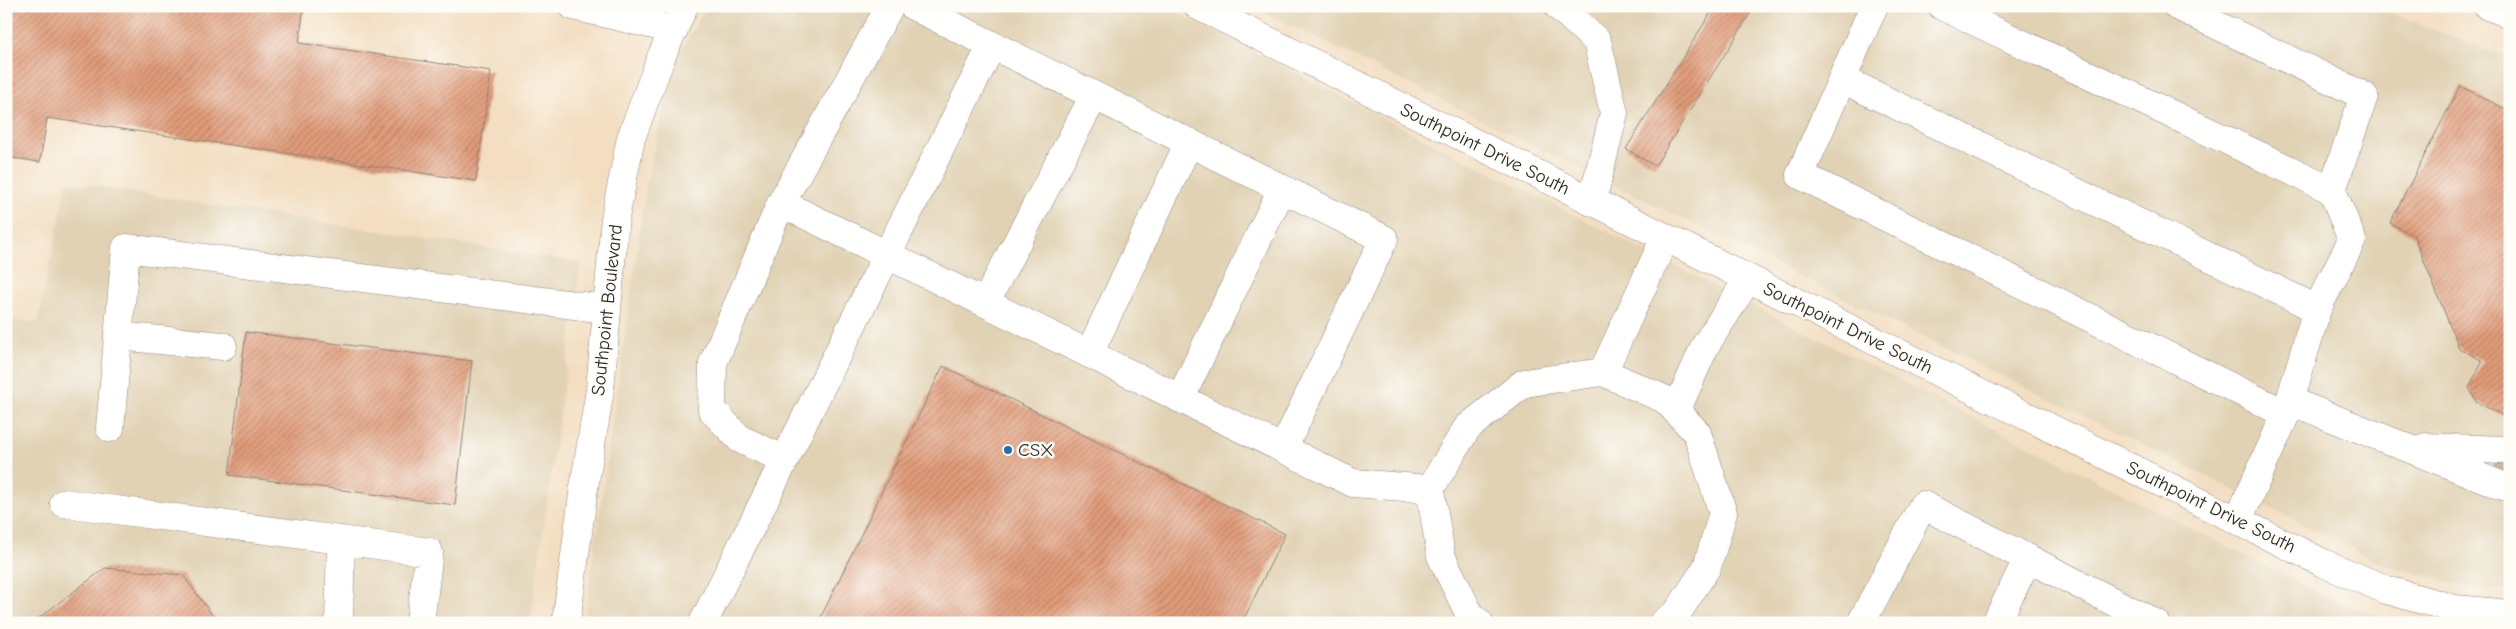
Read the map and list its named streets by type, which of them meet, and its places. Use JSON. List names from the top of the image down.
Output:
{
  "streets": {
    "main road": ["Southpoint Drive South", "Southpoint Boulevard"]
  },
  "places": ["CSX"]
}
